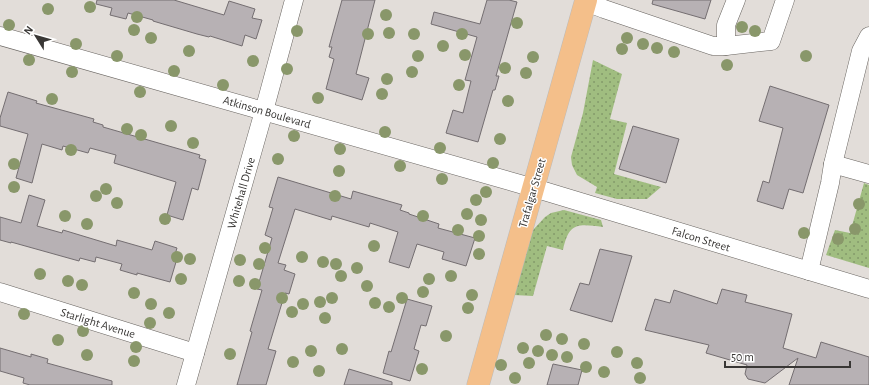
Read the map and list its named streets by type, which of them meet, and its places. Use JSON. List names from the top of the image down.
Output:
{
  "streets": {
    "main road": ["Trafalgar Street"],
    "street": [
      "Atkinson Boulevard",
      "Whitehall Drive",
      "Falcon Street",
      "Starlight Avenue"
    ]
  },
  "crossings": [
    ["Atkinson Boulevard", "Whitehall Drive"],
    ["Atkinson Boulevard", "Trafalgar Street"],
    ["Atkinson Boulevard", "Falcon Street"],
    ["Whitehall Drive", "Starlight Avenue"],
    ["Trafalgar Street", "Falcon Street"]
  ],
  "scale_bar": "50 m",
  "north": "top left"
}
